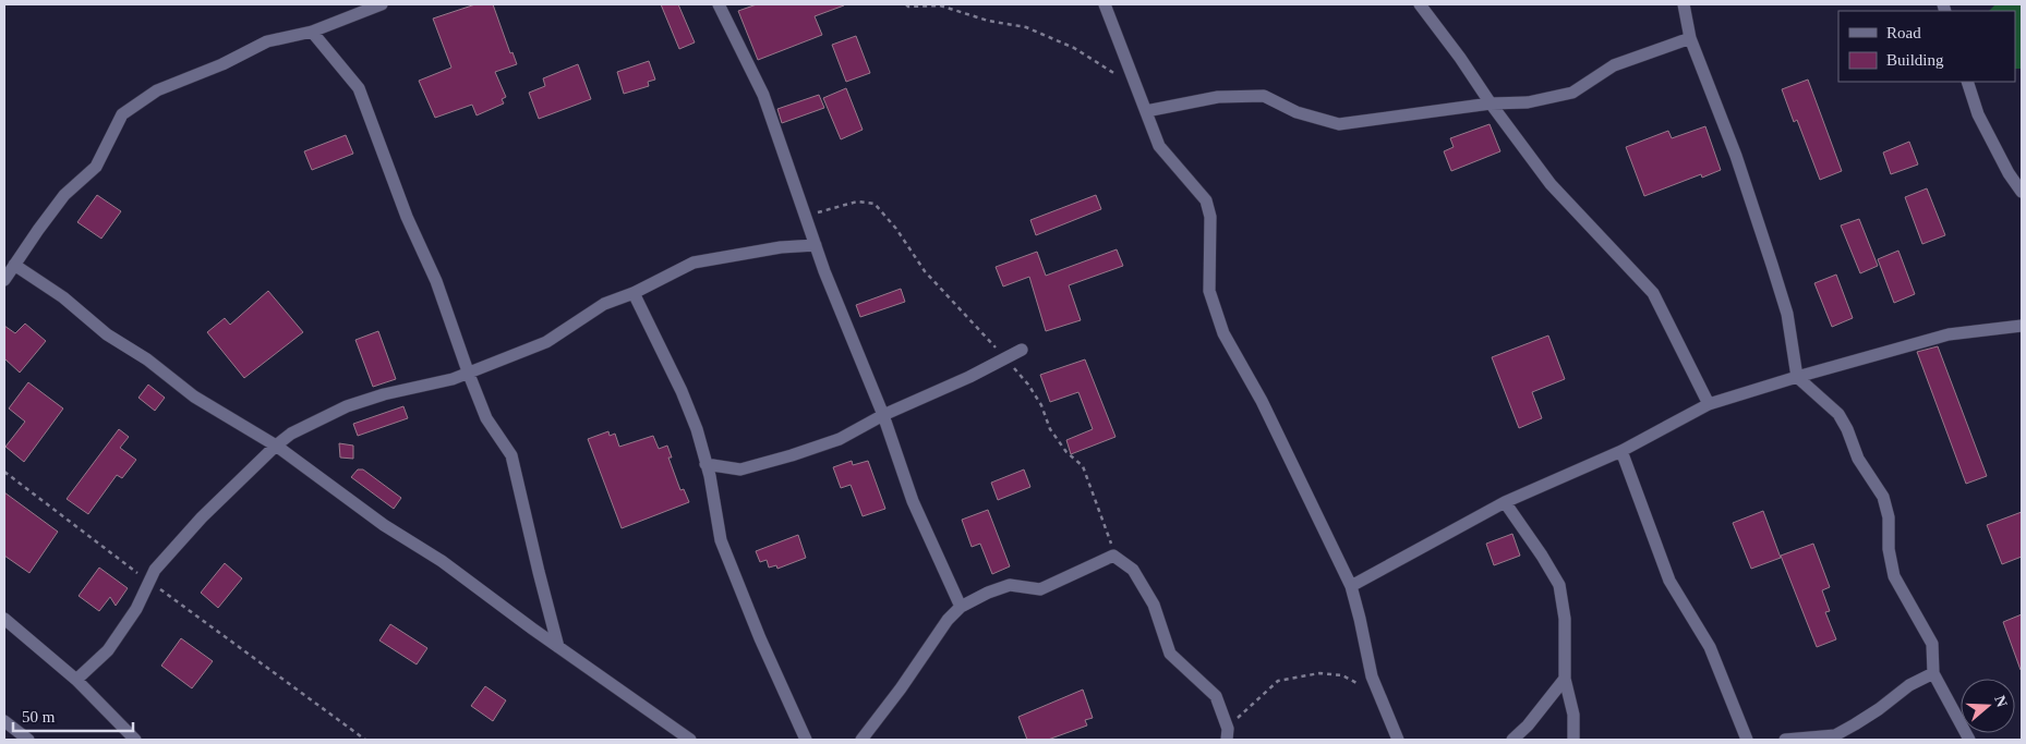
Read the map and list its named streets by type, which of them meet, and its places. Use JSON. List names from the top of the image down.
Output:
{
  "legend": ["Road", "Building"],
  "scale_bar": "50 m",
  "north": "right"
}
